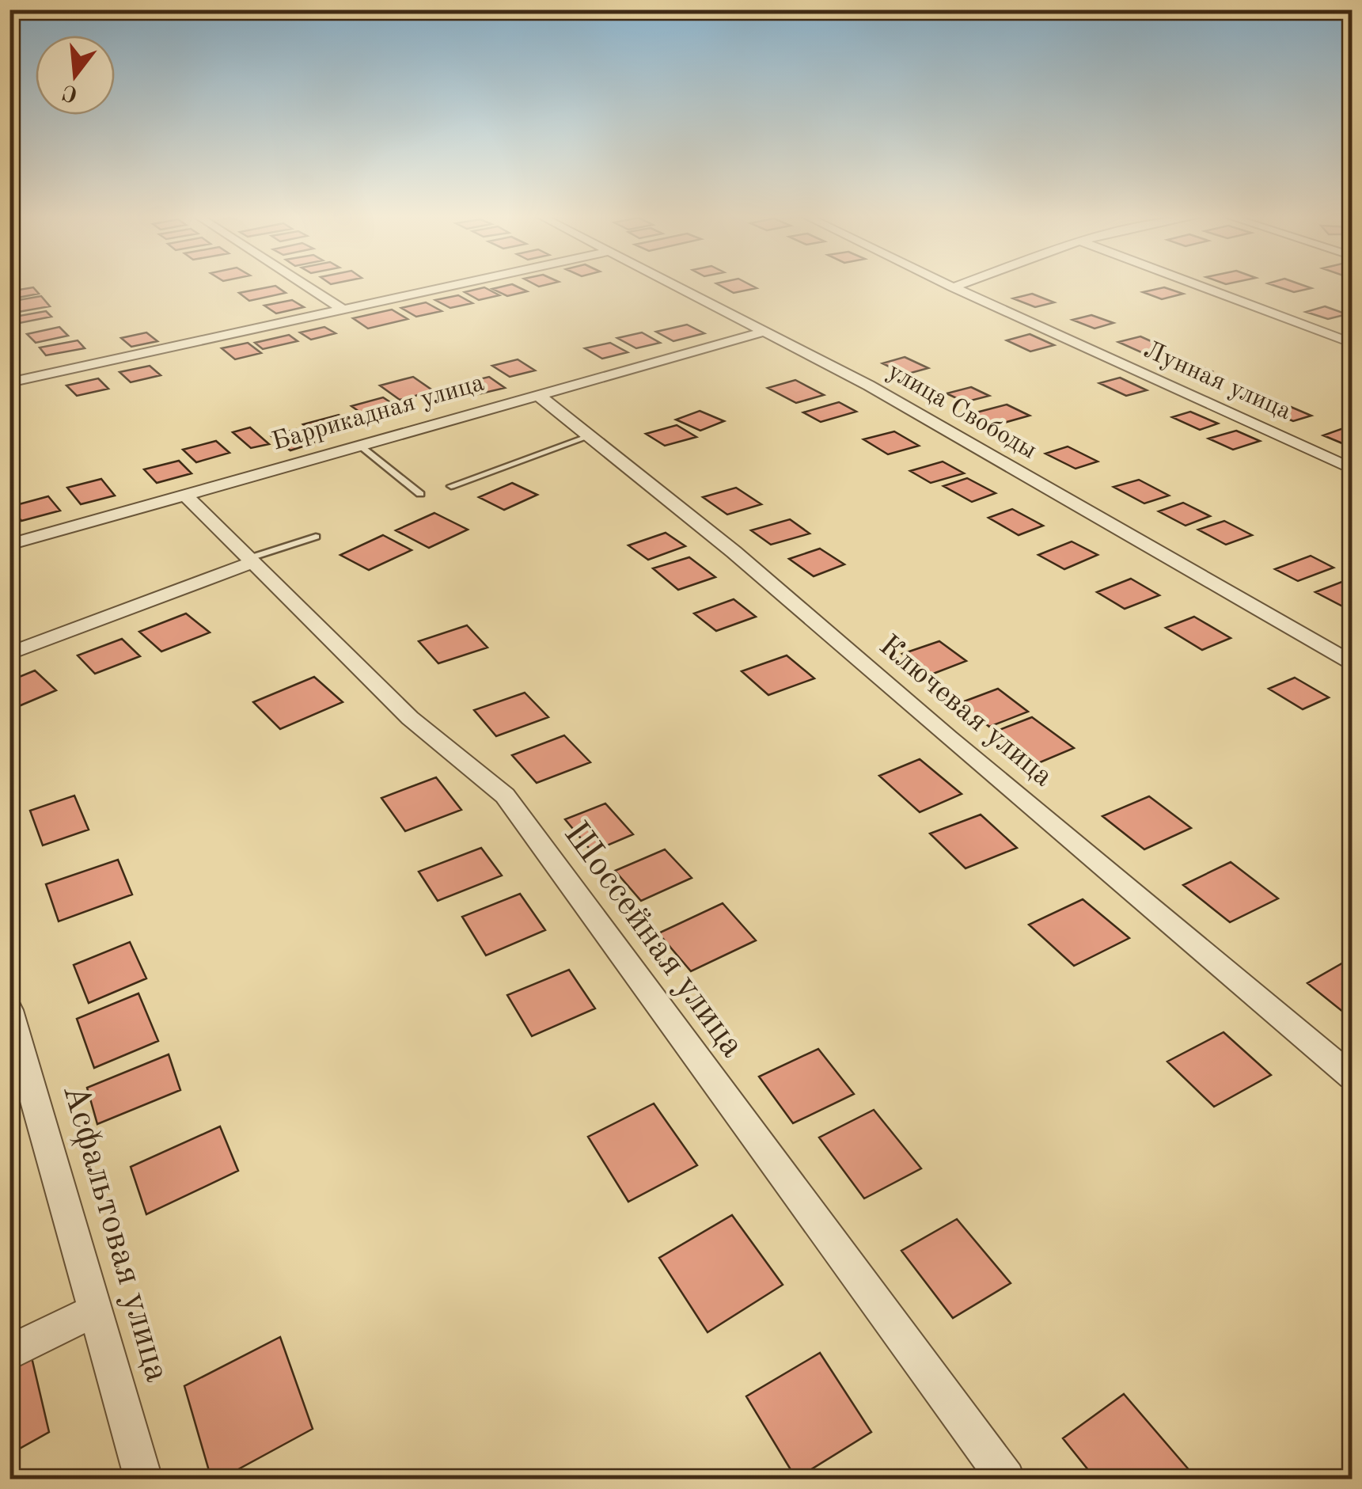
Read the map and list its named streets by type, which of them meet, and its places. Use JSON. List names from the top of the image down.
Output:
{
  "streets": {
    "street": [
      "Лунная улица",
      "улица Свободы",
      "Баррикадная улица",
      "Ключевая улица",
      "Шоссейная улица",
      "Асфальтовая улица"
    ]
  },
  "crossings": [
    ["улица Свободы", "Баррикадная улица"],
    ["Баррикадная улица", "Ключевая улица"],
    ["Баррикадная улица", "Шоссейная улица"]
  ],
  "north": "bottom"
}
